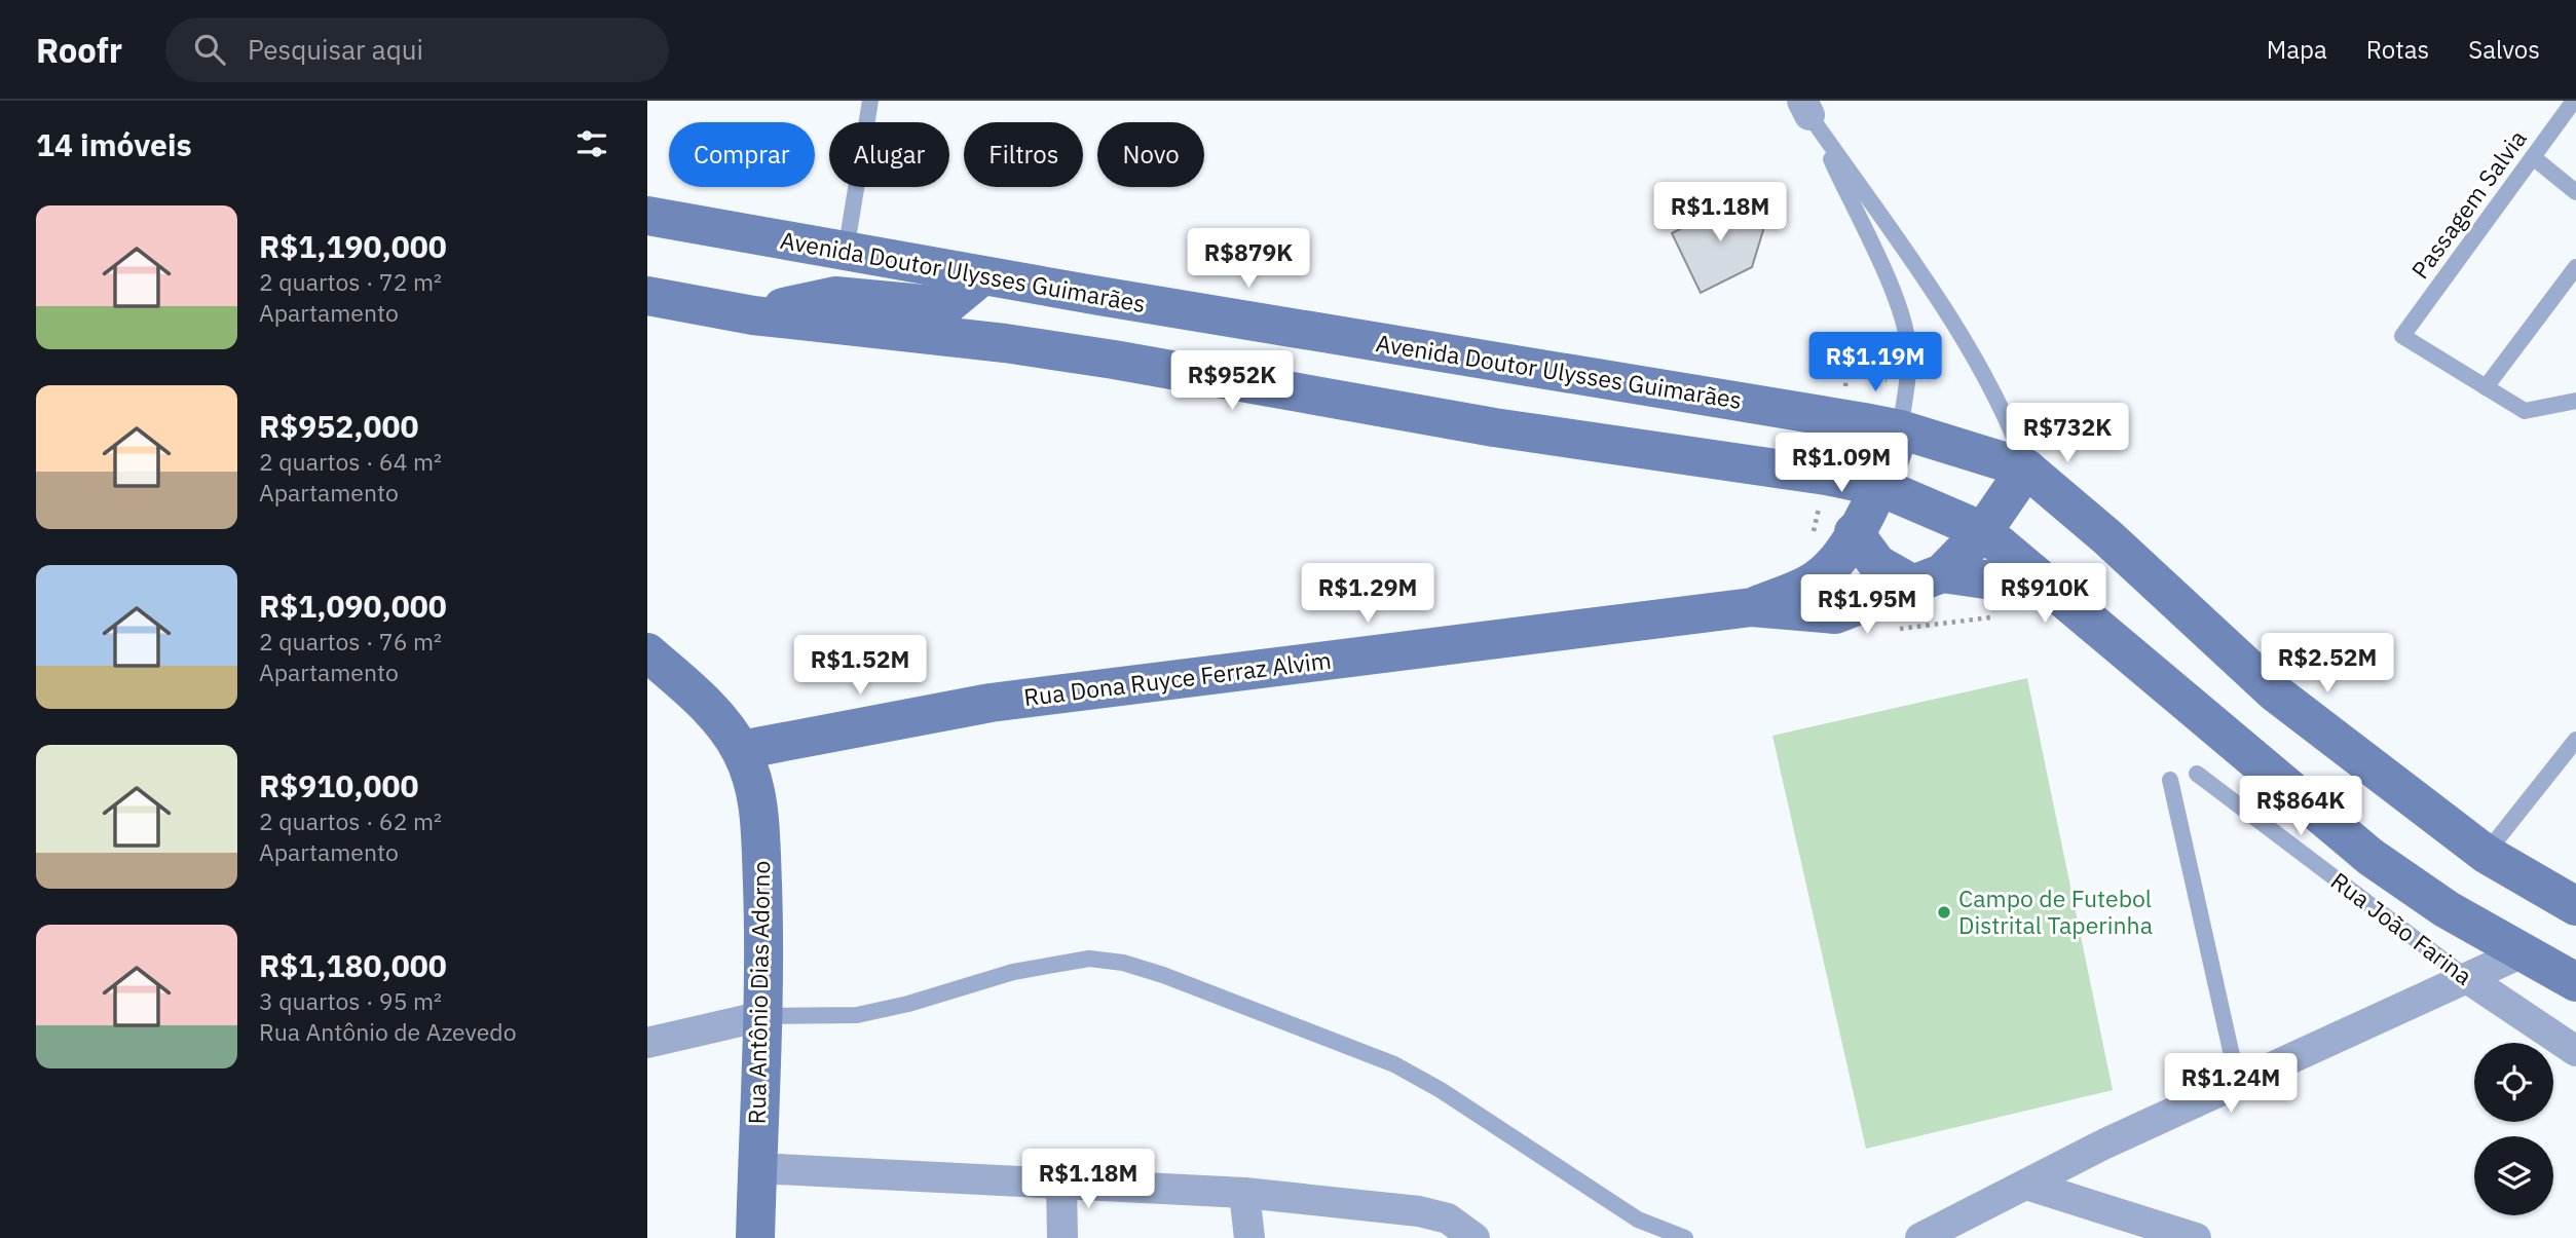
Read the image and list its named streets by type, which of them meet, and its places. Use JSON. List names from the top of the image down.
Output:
{
  "streets": {
    "main road": ["Avenida Doutor Ulysses Guimarães", "Rua Dona Ruyce Ferraz Alvim", "Rua Antônio Dias Adorno"],
    "street": ["Rua João Farina"],
    "lane": ["Passagem Salvia"]
  },
  "crossings": [
    ["Avenida Doutor Ulysses Guimarães", "Rua Dona Ruyce Ferraz Alvim"],
    ["Rua Dona Ruyce Ferraz Alvim", "Rua Antônio Dias Adorno"]
  ],
  "places": ["Campo de Futebol Distrital Taperinha"],
  "page": {
    "header": "Roofr",
    "search": "Pesquisar aqui",
    "nav": ["Mapa", "Rotas", "Salvos"],
    "heading": "14 imóveis",
    "chip": [
      "Comprar",
      "Alugar",
      "Filtros",
      "Novo"
    ],
    "price": [
      "R$1.18M",
      "R$879K",
      "R$1.19M",
      "R$952K",
      "R$732K",
      "R$1.09M",
      "R$1.29M",
      "R$910K",
      "R$1.95M",
      "R$2.52M",
      "R$1.52M",
      "R$864K",
      "R$1.24M",
      "R$1.18M"
    ],
    "list": [
      {
        "name": "R$1,190,000",
        "note": "2 quartos · 72 m² · Apartamento"
      },
      {
        "name": "R$952,000",
        "note": "2 quartos · 64 m² · Apartamento"
      },
      {
        "name": "R$1,090,000",
        "note": "2 quartos · 76 m² · Apartamento"
      },
      {
        "name": "R$910,000",
        "note": "2 quartos · 62 m² · Apartamento"
      },
      {
        "name": "R$1,180,000",
        "note": "3 quartos · 95 m² · Rua Antônio de Azevedo"
      }
    ]
  }
}
